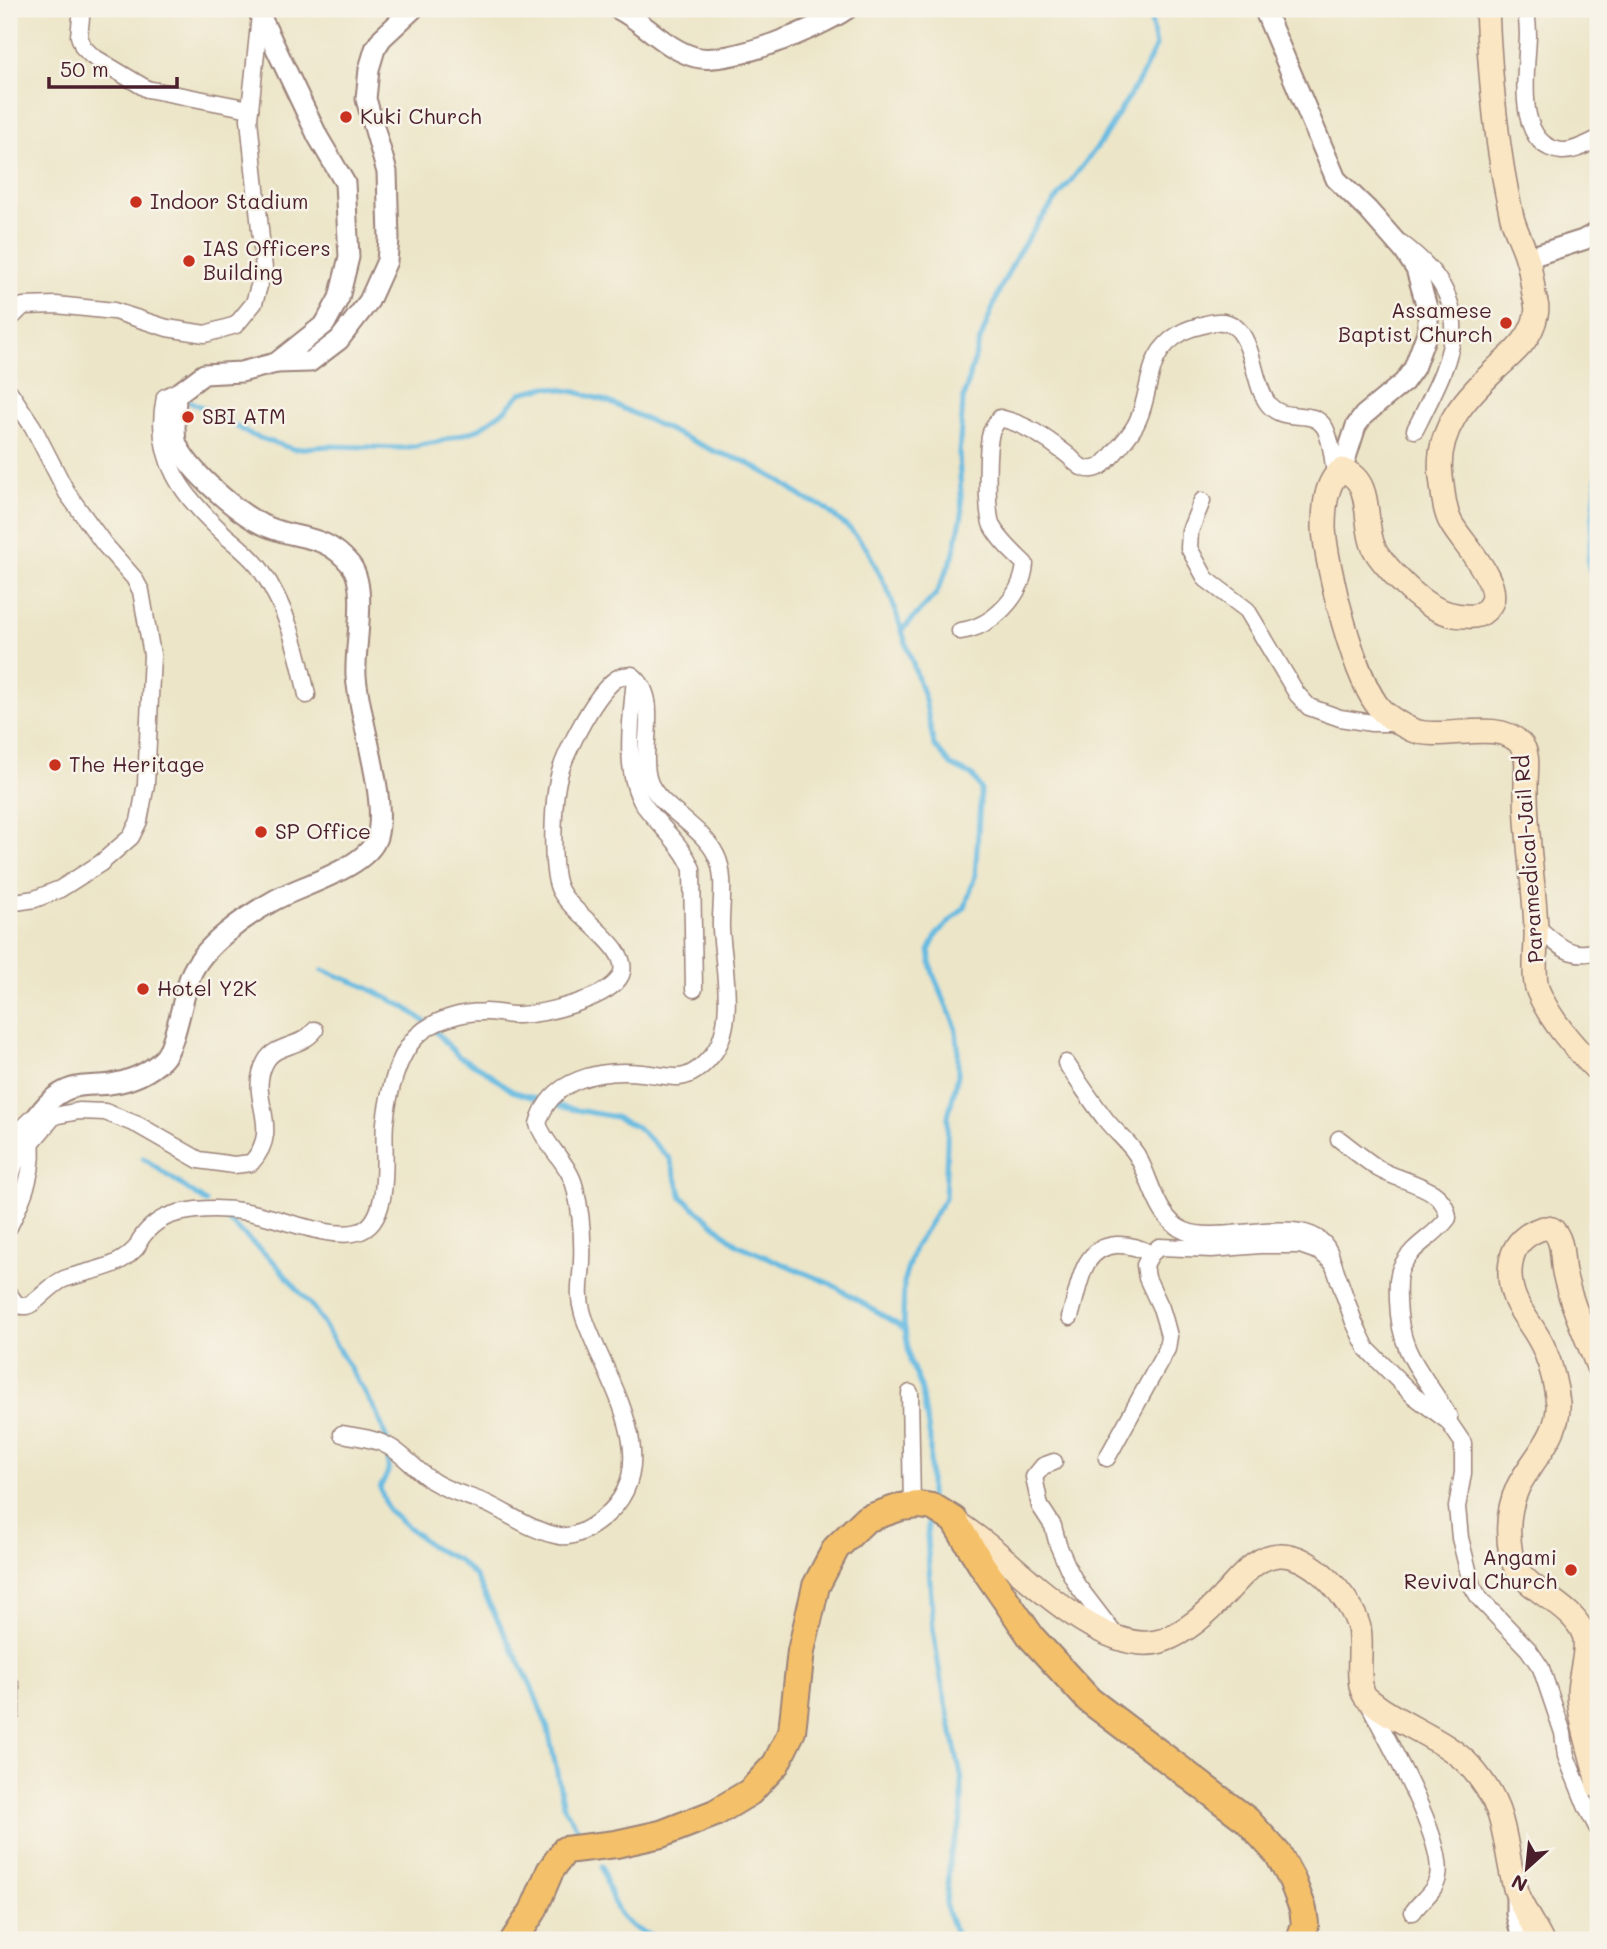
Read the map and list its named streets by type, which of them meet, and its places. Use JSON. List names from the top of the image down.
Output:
{
  "streets": {
    "main road": ["Paramedical-Jail Rd"]
  },
  "places": [
    "Kuki Church",
    "Indoor Stadium",
    "IAS Officers Building",
    "Assamese Baptist Church",
    "SBI ATM",
    "The Heritage",
    "SP Office",
    "Hotel Y2K",
    "Angami Revival Church"
  ],
  "scale_bar": "50 m",
  "north": "bottom left"
}
